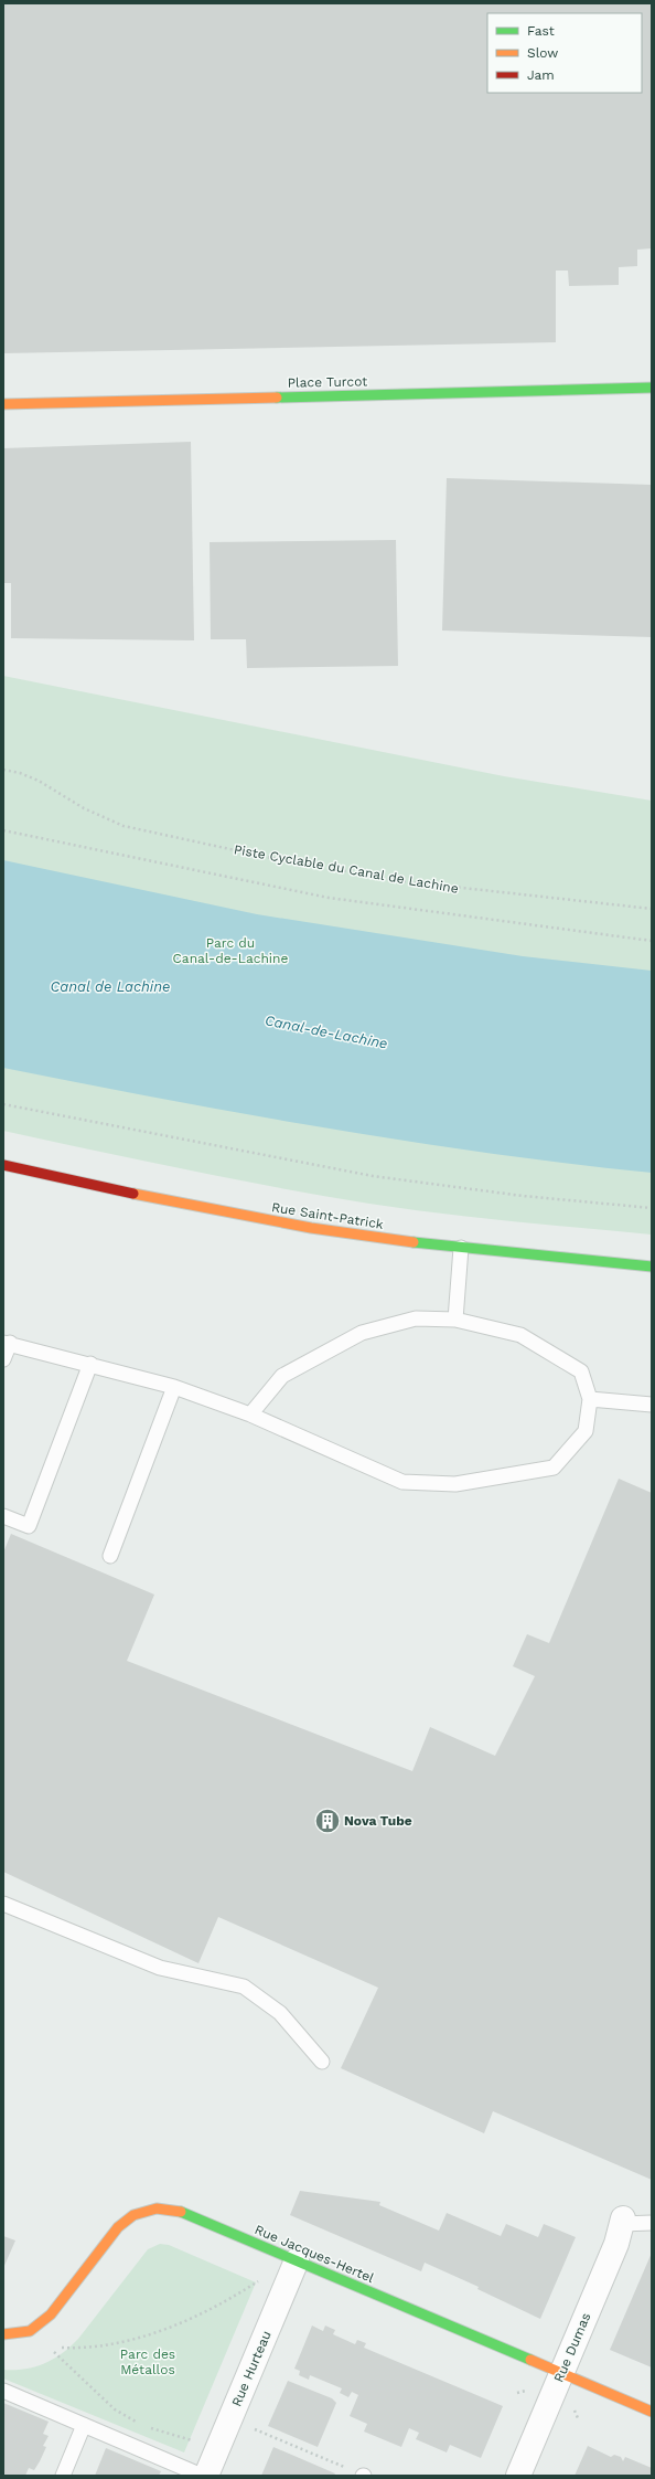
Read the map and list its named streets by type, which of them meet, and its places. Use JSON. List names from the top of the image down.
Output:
{
  "streets": {
    "street": [
      "Place Turcot",
      "Rue Saint-Patrick",
      "Rue Jacques-Hertel",
      "Rue Dumas",
      "Rue Hurteau"
    ],
    "path": ["Piste Cyclable du Canal de Lachine"]
  },
  "crossings": [
    ["Rue Jacques-Hertel", "Rue Dumas"],
    ["Rue Jacques-Hertel", "Rue Hurteau"]
  ],
  "water": ["Canal de Lachine", "Canal-de-Lachine"],
  "parks": ["Parc du Canal-de-Lachine", "Parc des Métallos"],
  "places": {
    "building": ["Nova Tube"]
  },
  "legend": ["Fast", "Slow", "Jam"]
}
